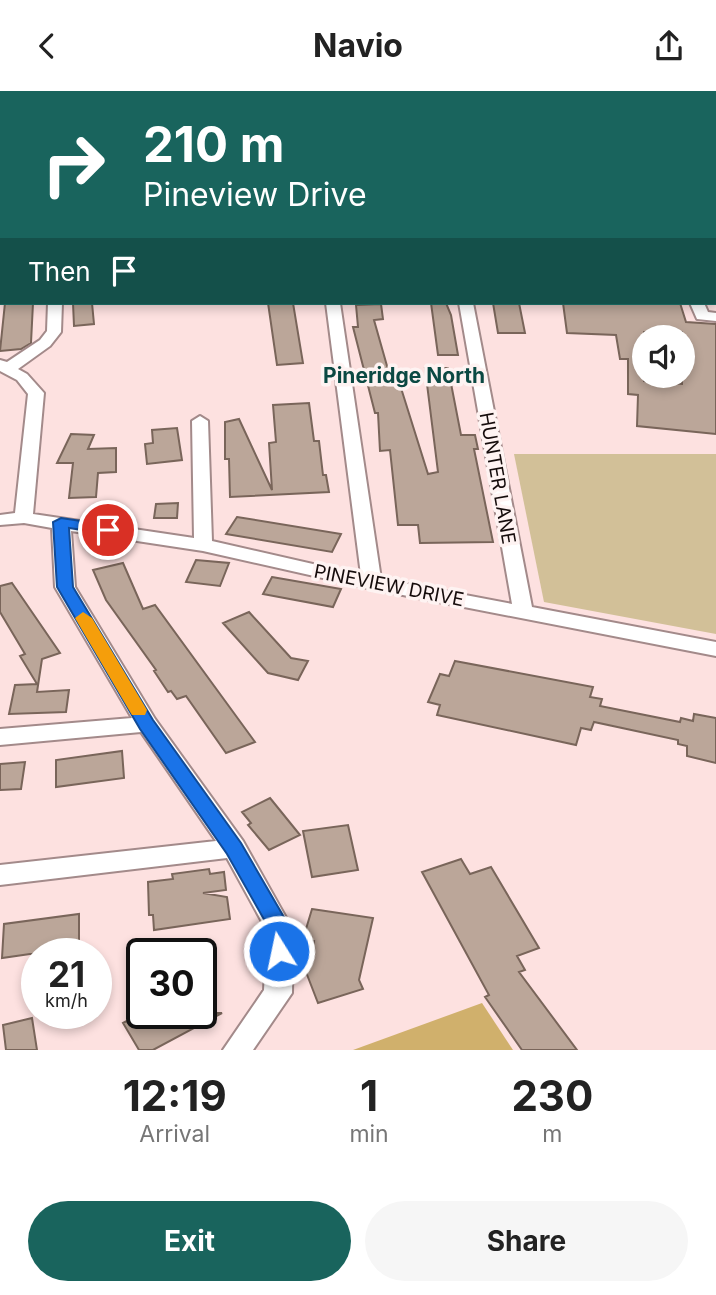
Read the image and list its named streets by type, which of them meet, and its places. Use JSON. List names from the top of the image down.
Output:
{
  "streets": {
    "street": ["HUNTER LANE", "PINEVIEW DRIVE"]
  },
  "crossings": [
    ["HUNTER LANE", "PINEVIEW DRIVE"]
  ],
  "districts": ["Pineridge North"],
  "page": {
    "header": "Navio",
    "turn": ["210 m", "Pineview Drive"],
    "then": "Then",
    "speed": "21 km/h",
    "limit": "30",
    "eta": [
      "12:19",
      "Arrival",
      "1",
      "min",
      "230",
      "m"
    ],
    "buttons": ["Exit", "Share"]
  }
}
